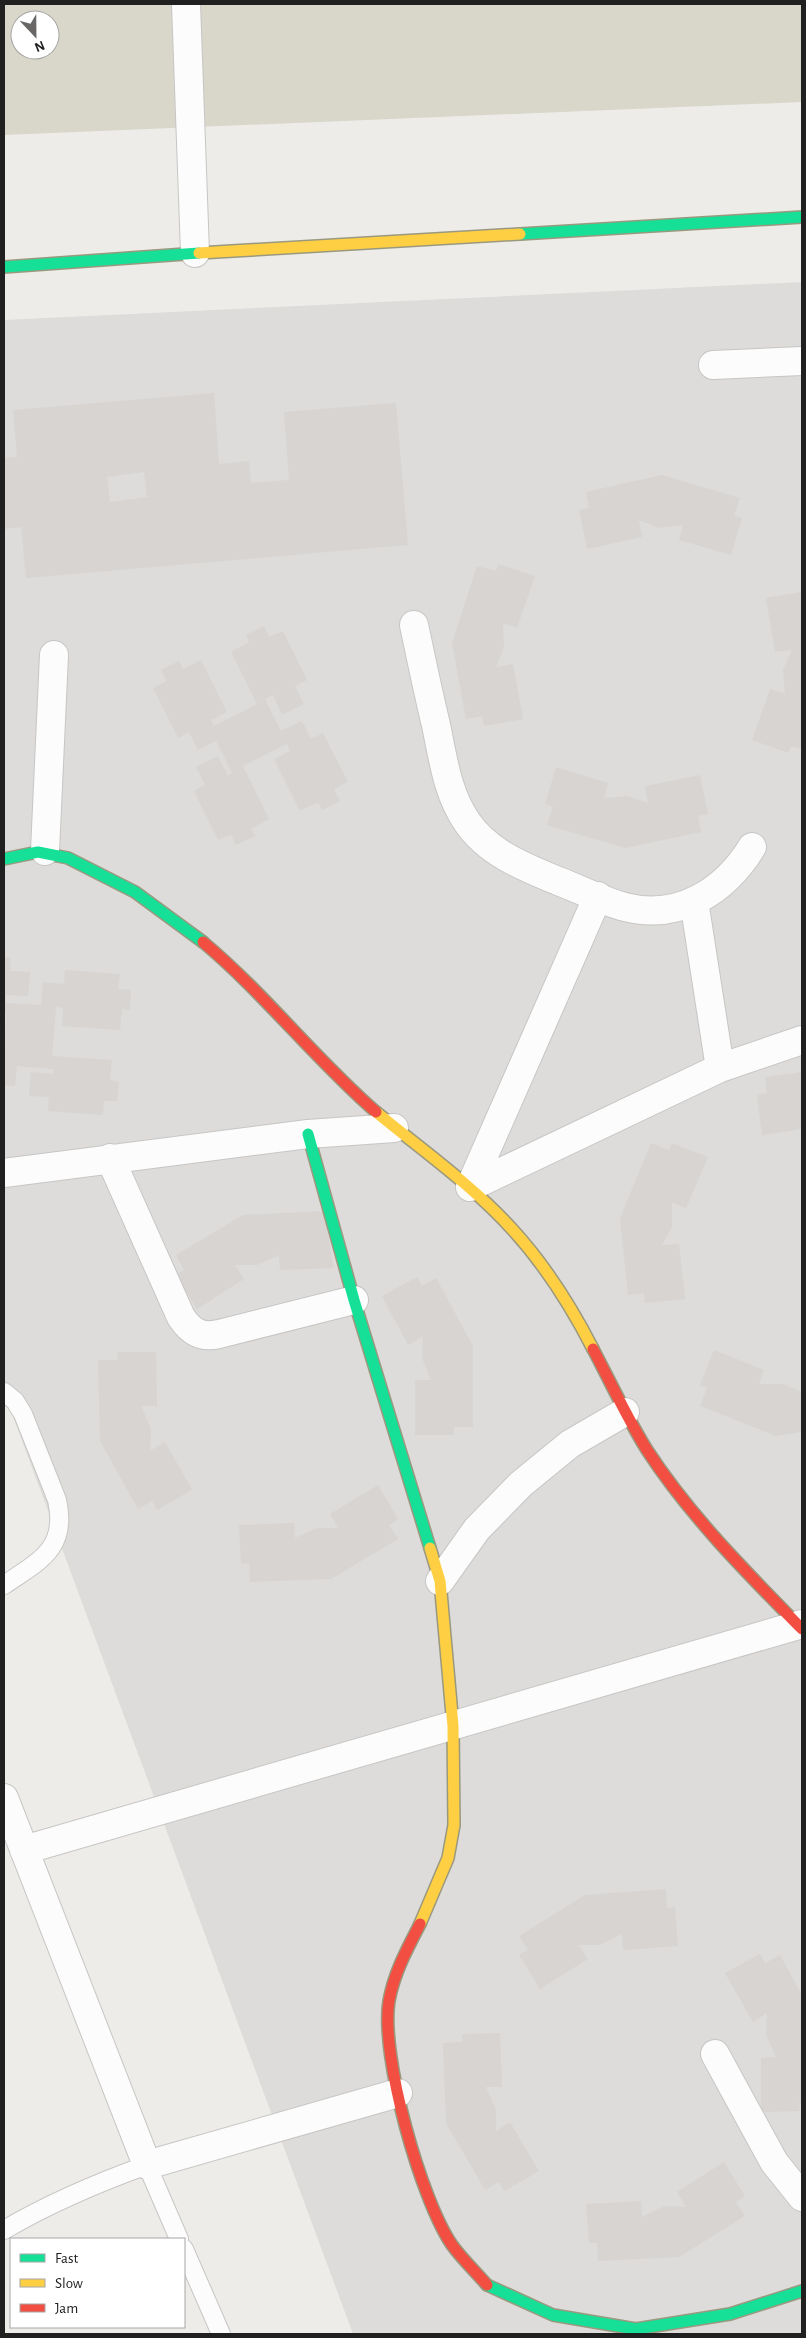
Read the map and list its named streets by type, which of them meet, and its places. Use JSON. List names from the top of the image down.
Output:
{
  "legend": ["Fast", "Slow", "Jam"],
  "north": "bottom"
}
